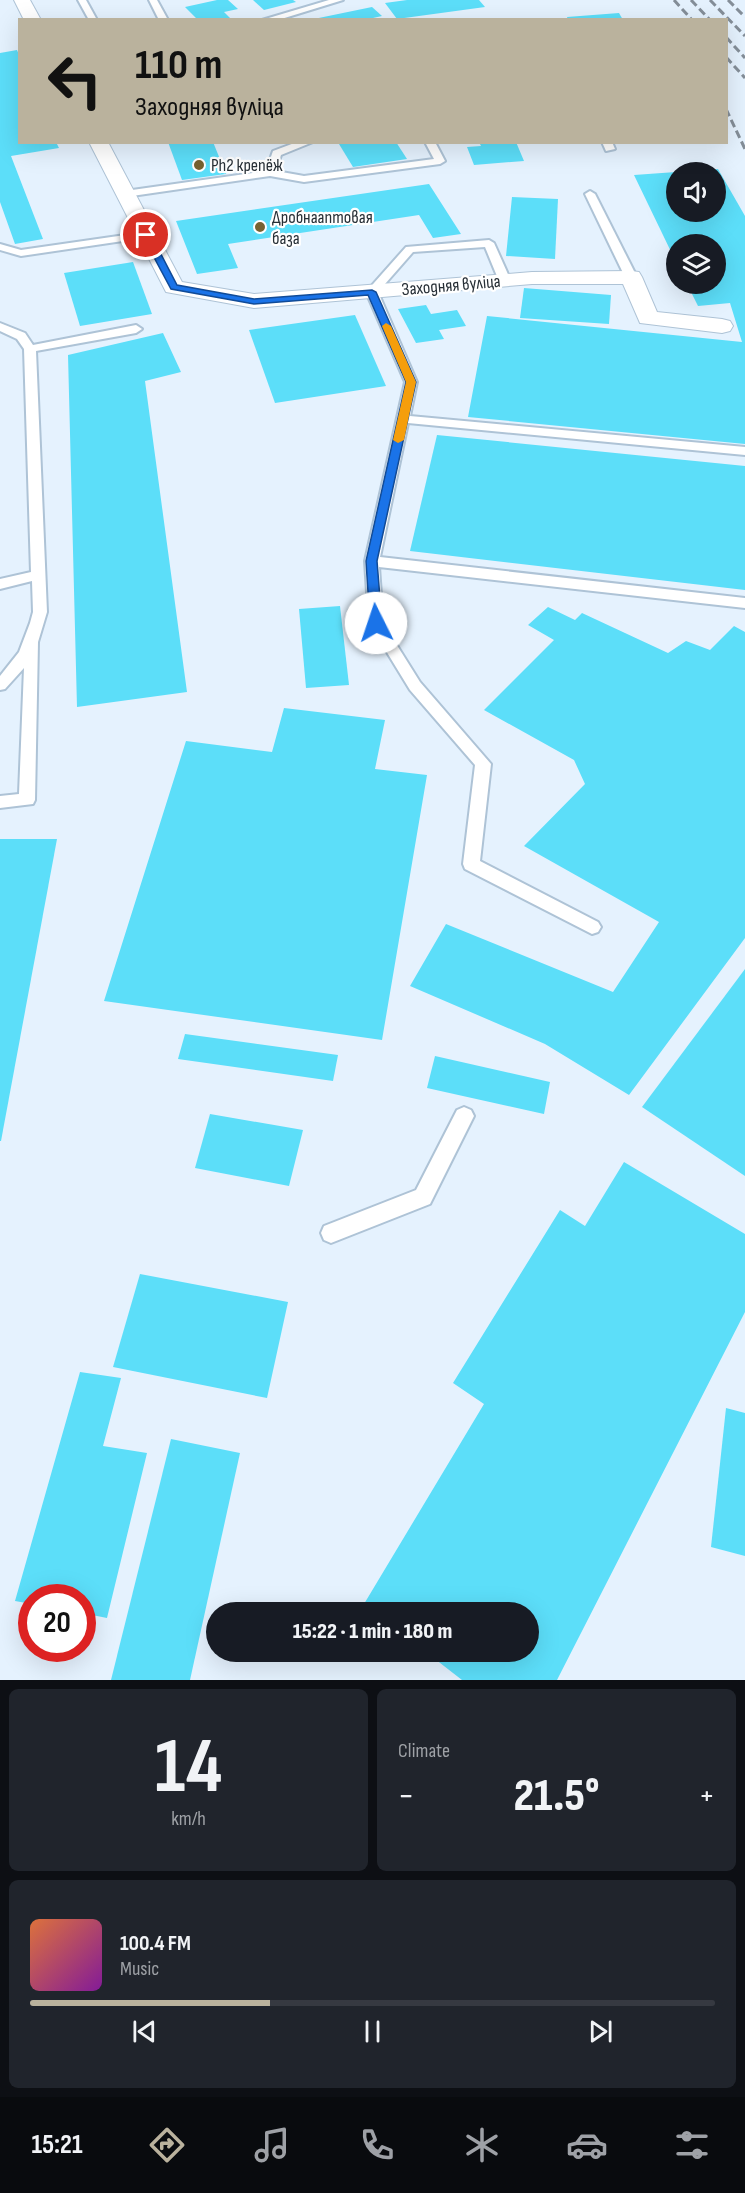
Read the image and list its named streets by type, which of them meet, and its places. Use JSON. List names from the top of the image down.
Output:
{
  "streets": {
    "street": ["Заходняя вуліца"]
  },
  "places": ["Ph2 крепёж", "Дробнааптовая база"],
  "page": {
    "turn": ["110 m", "Заходняя вуліца"],
    "limit": "20",
    "trip": "15:22 · 1 min · 180 m",
    "tile": [
      ["14", "km/h"],
      "Climate"
    ],
    "heat": ["−", "21.5°", "+"],
    "song": ["100.4 FM", "Music"],
    "tabs": "15:21"
  }
}
